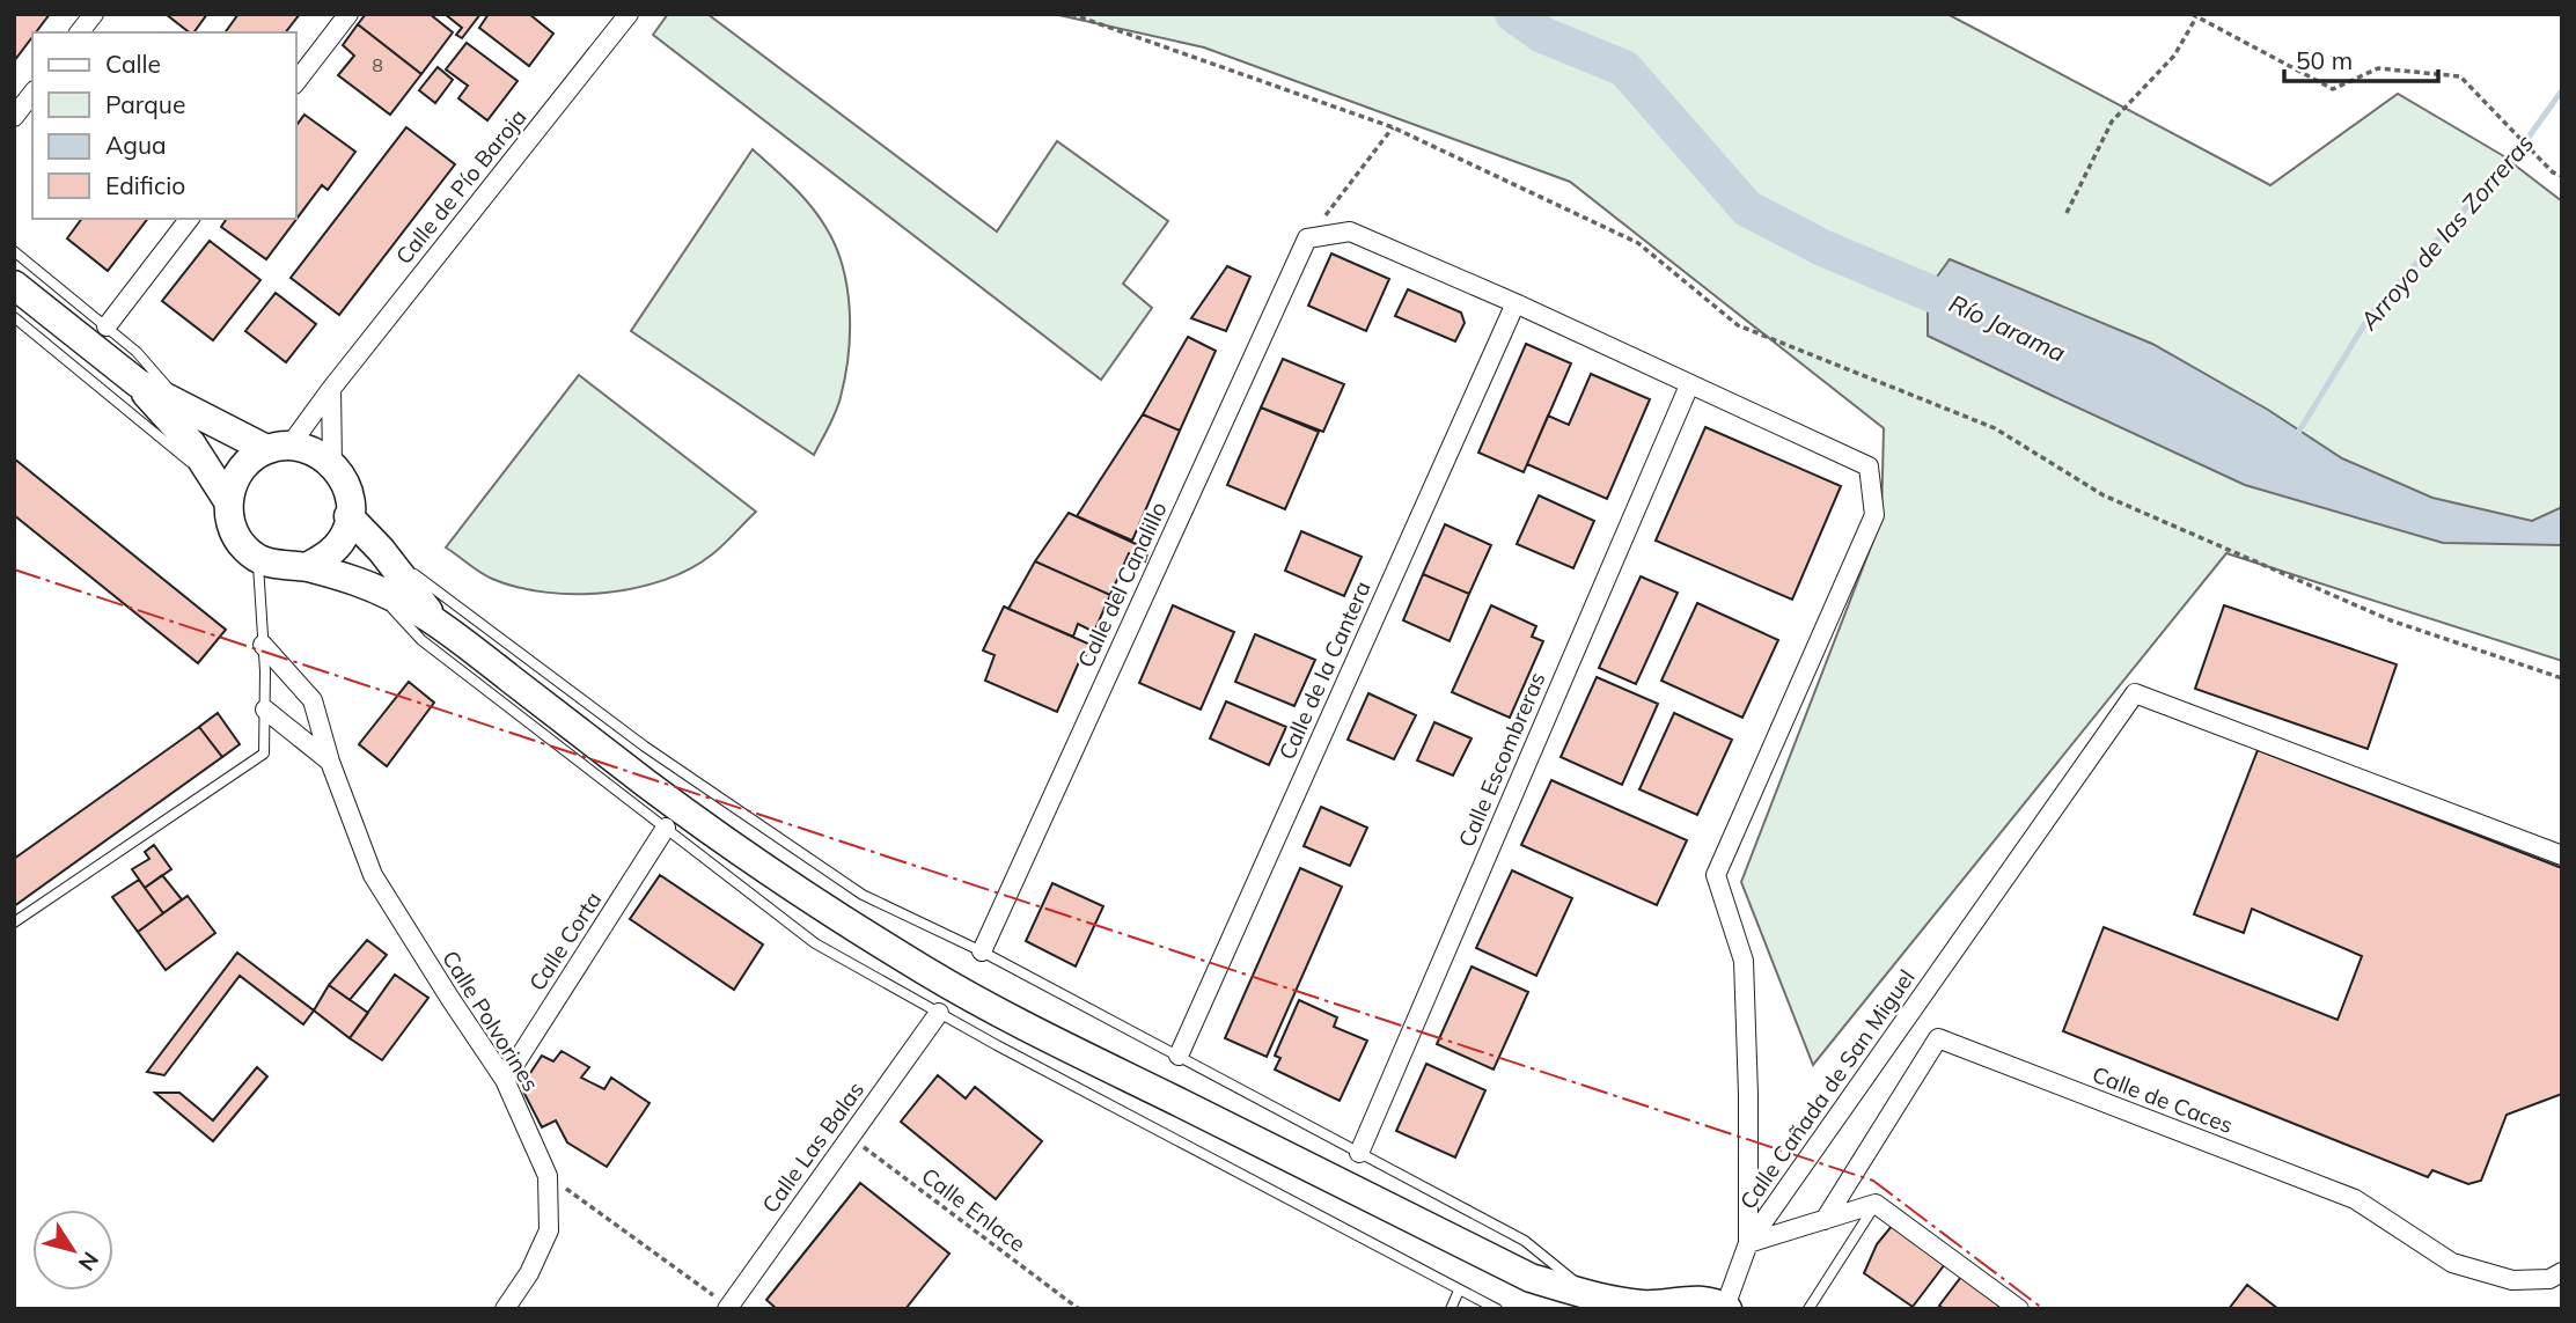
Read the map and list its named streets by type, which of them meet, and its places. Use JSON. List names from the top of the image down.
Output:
{
  "streets": {
    "street": [
      "Calle de Pío Baroja",
      "Calle del Canalillo",
      "Calle de la Cantera",
      "Calle Escombreras",
      "Calle Corta",
      "Calle Polvorines",
      "Calle Cañada de San Miguel",
      "Calle de Caces",
      "Calle Las Balas"
    ],
    "path": ["Calle Enlace"]
  },
  "crossings": [
    ["Calle Escombreras", "Calle Cañada de San Miguel"],
    ["Calle Corta", "Calle Polvorines"],
    ["Calle Las Balas", "Calle Enlace"]
  ],
  "water": ["Arroyo de las Zorreras", "Río Jarama"],
  "house_numbers": ["8"],
  "legend": [
    "Calle",
    "Parque",
    "Agua",
    "Edificio"
  ],
  "scale_bar": "50 m",
  "north": "bottom right"
}
